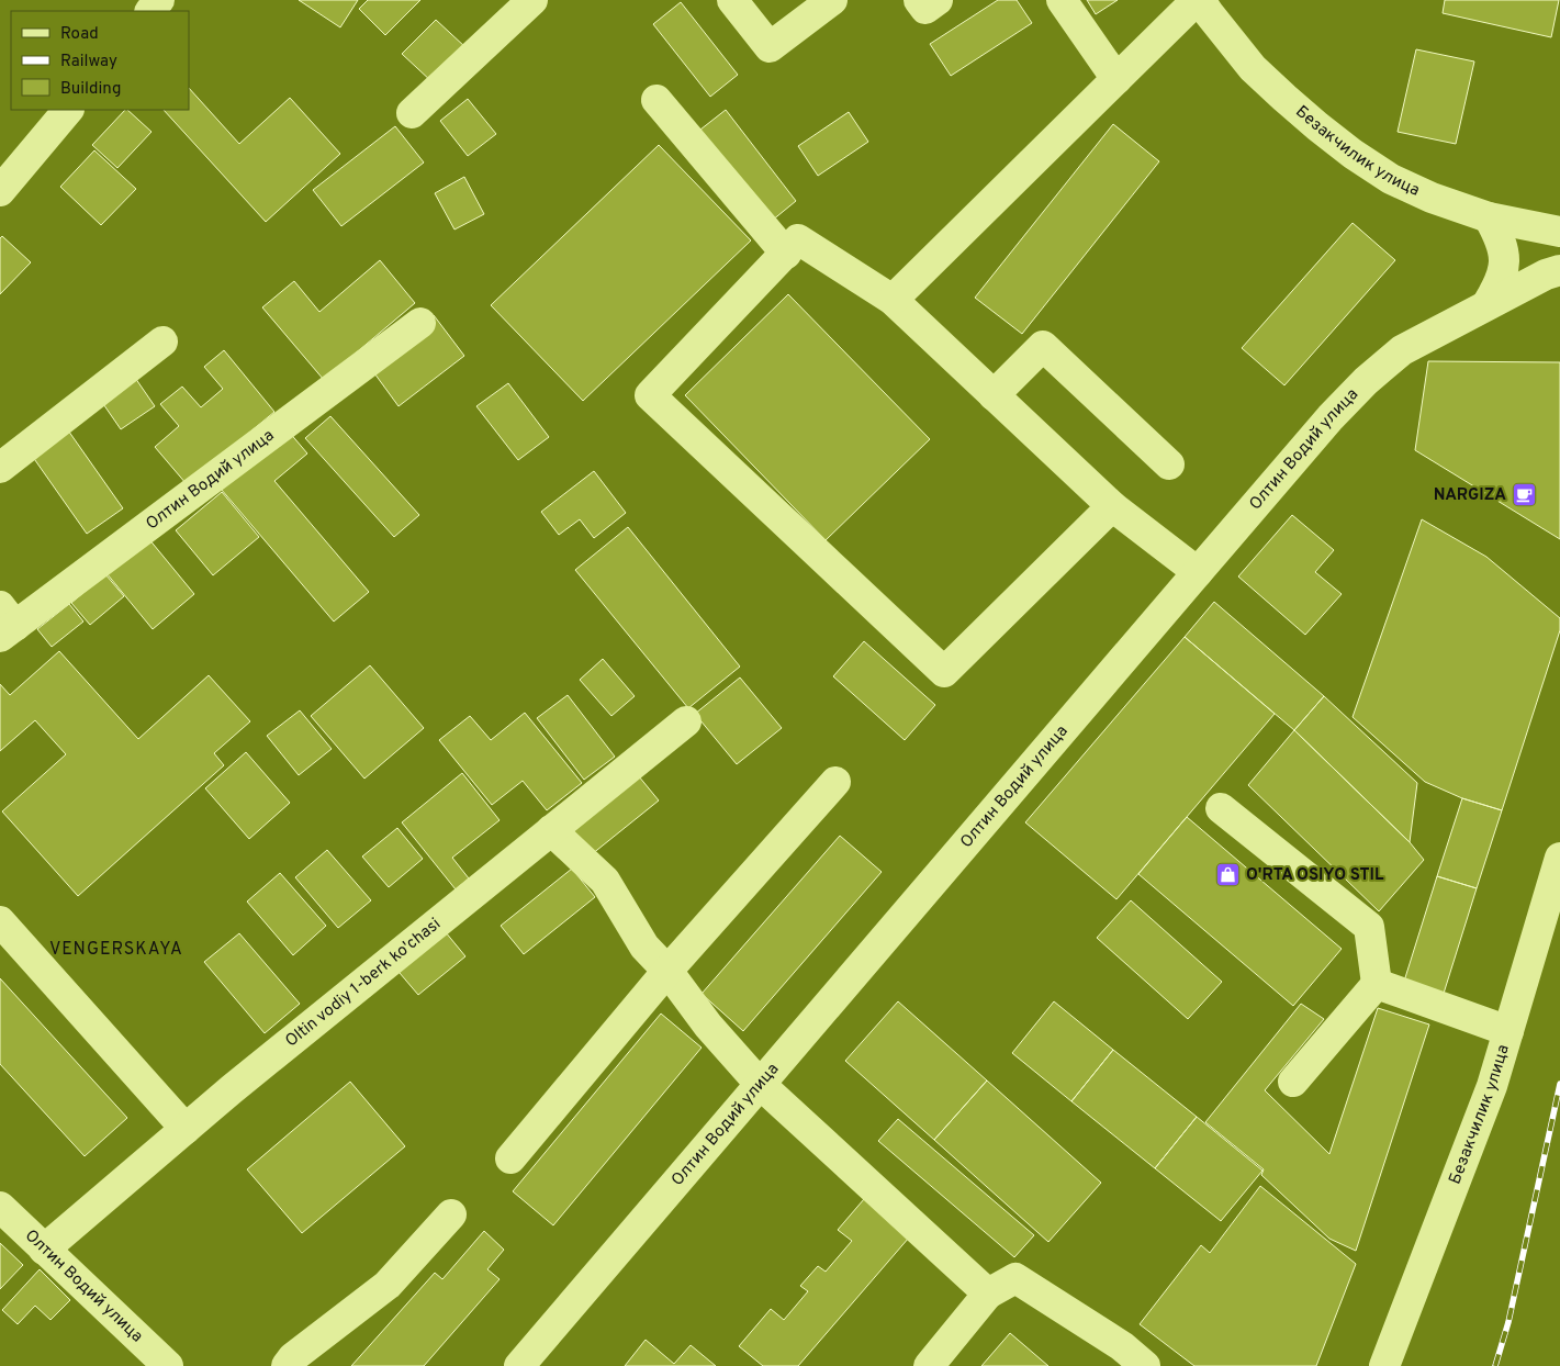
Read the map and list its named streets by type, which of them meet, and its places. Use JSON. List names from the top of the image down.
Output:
{
  "streets": {
    "street": ["Безакчилик улица", "Олтин Водий улица", "Oltin vodiy 1-berk ko'chasi"]
  },
  "crossings": [
    ["Олтин Водий улица", "Oltin vodiy 1-berk ko'chasi"]
  ],
  "districts": ["VENGERSKAYA"],
  "places": {
    "cafe": ["NARGIZA"],
    "shop": ["O'RTA OSIYO STIL"]
  },
  "legend": ["Road", "Railway", "Building"]
}
